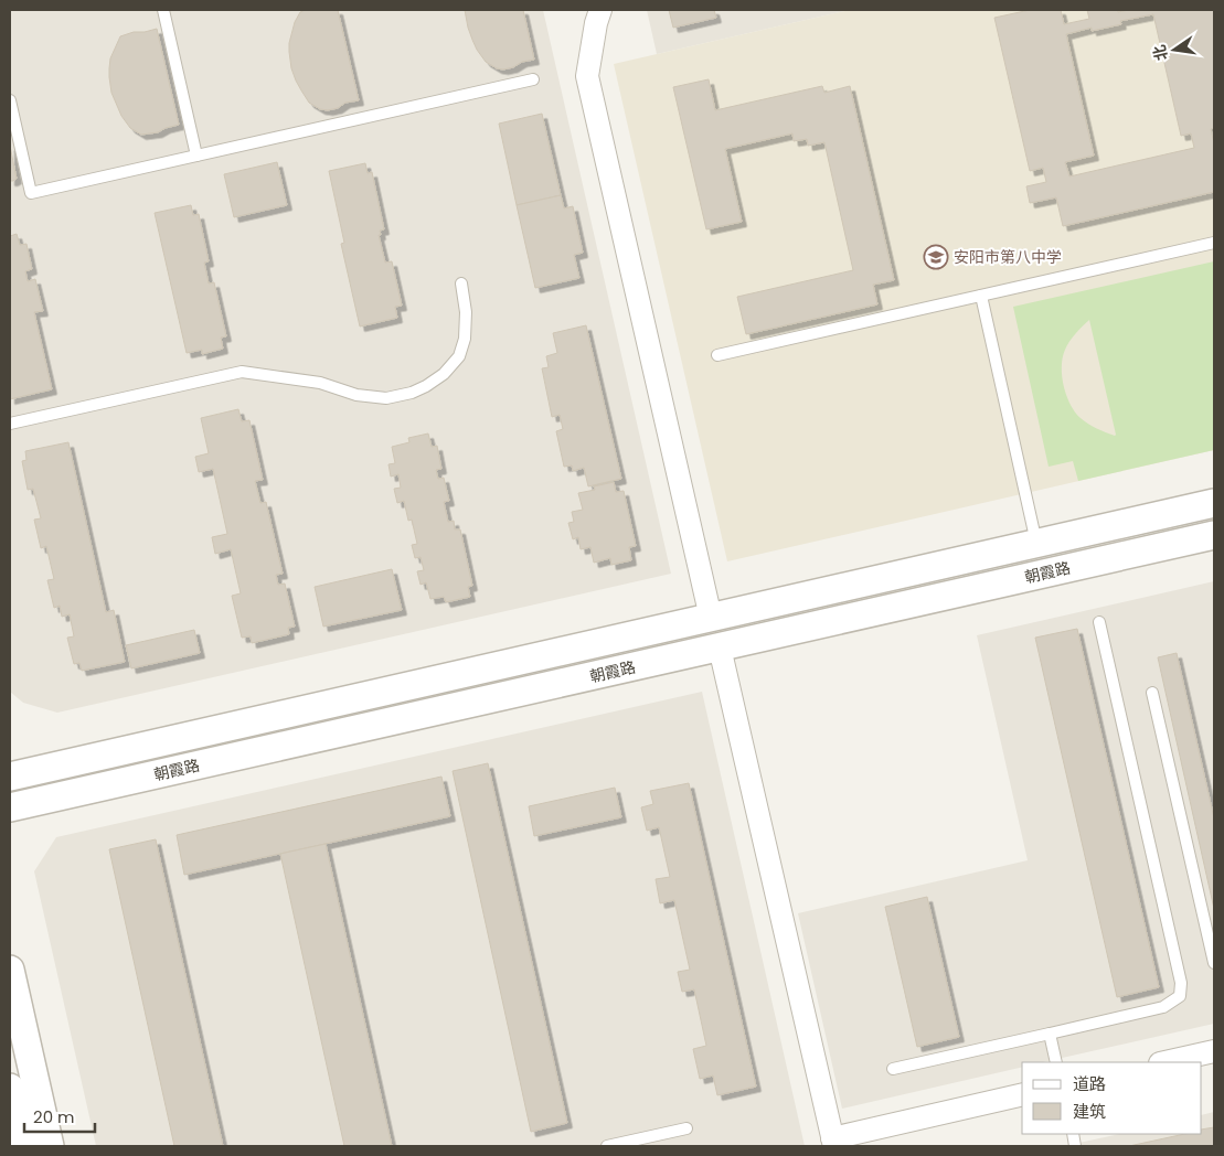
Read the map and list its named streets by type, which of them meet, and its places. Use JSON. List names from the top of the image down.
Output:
{
  "streets": {
    "street": ["朝霞路"]
  },
  "places": {
    "school or university": ["安阳市第八中学"]
  },
  "legend": ["道路", "建筑"],
  "scale_bar": "20 m",
  "north": "left"
}
